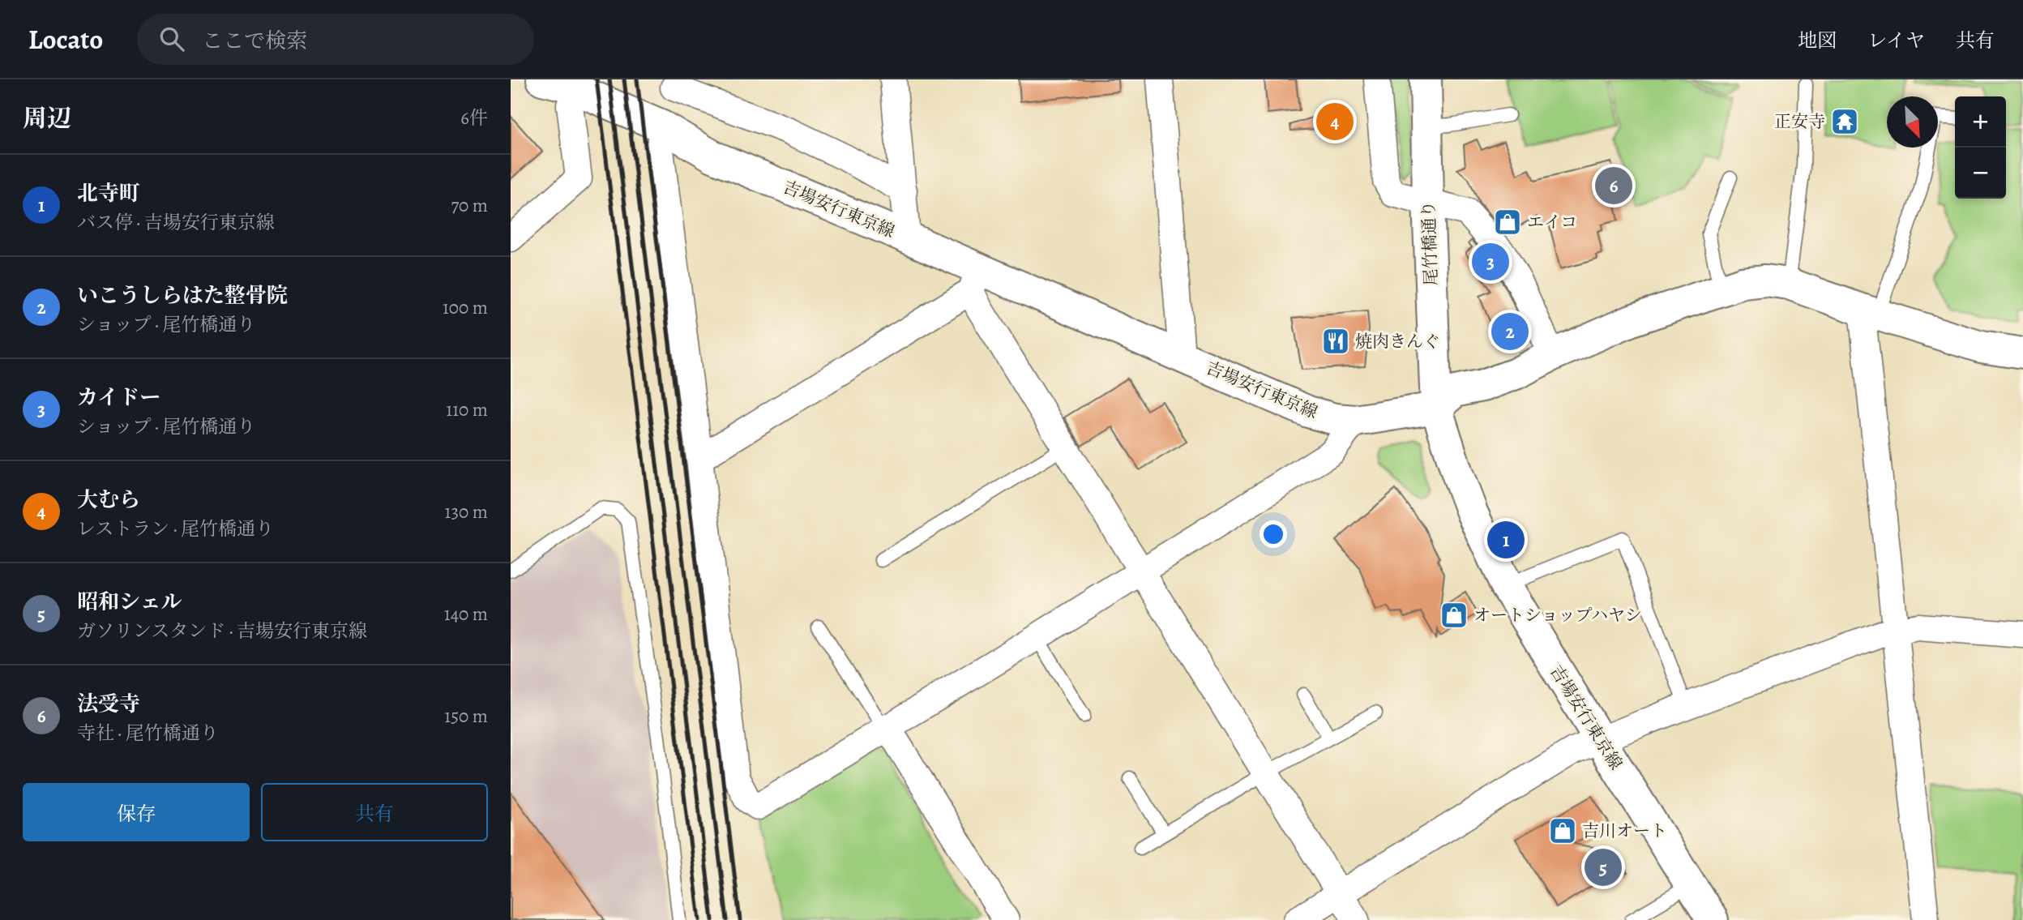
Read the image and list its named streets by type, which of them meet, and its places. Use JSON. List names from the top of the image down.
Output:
{
  "streets": {
    "main road": ["吉場安行東京線", "尾竹橋通り"]
  },
  "crossings": [
    ["吉場安行東京線", "尾竹橋通り"]
  ],
  "places": {
    "temple": ["正安寺"],
    "shop": ["エイコ", "オートショップハヤシ", "吉川オート"],
    "restaurant": ["焼肉きんぐ"]
  },
  "north": "bottom right",
  "page": {
    "header": "Locato",
    "search": "ここで検索",
    "nav": ["地図", "レイヤ", "共有"],
    "heading": ["周辺", "6件"],
    "map_buttons": ["+", "−"],
    "pins": [
      "4",
      "6",
      "3",
      "2",
      "1",
      "5"
    ],
    "list": [
      {
        "mark": "1",
        "name": "北寺町",
        "note": "バス停 · 吉場安行東京線",
        "value": "70 m"
      },
      {
        "mark": "2",
        "name": "いこうしらはた整骨院",
        "note": "ショップ · 尾竹橋通り",
        "value": "100 m"
      },
      {
        "mark": "3",
        "name": "カイドー",
        "note": "ショップ · 尾竹橋通り",
        "value": "110 m"
      },
      {
        "mark": "4",
        "name": "大むら",
        "note": "レストラン · 尾竹橋通り",
        "value": "130 m"
      },
      {
        "mark": "5",
        "name": "昭和シェル",
        "note": "ガソリンスタンド · 吉場安行東京線",
        "value": "140 m"
      },
      {
        "mark": "6",
        "name": "法受寺",
        "note": "寺社 · 尾竹橋通り",
        "value": "150 m"
      }
    ],
    "buttons": ["保存", "共有"]
  }
}
